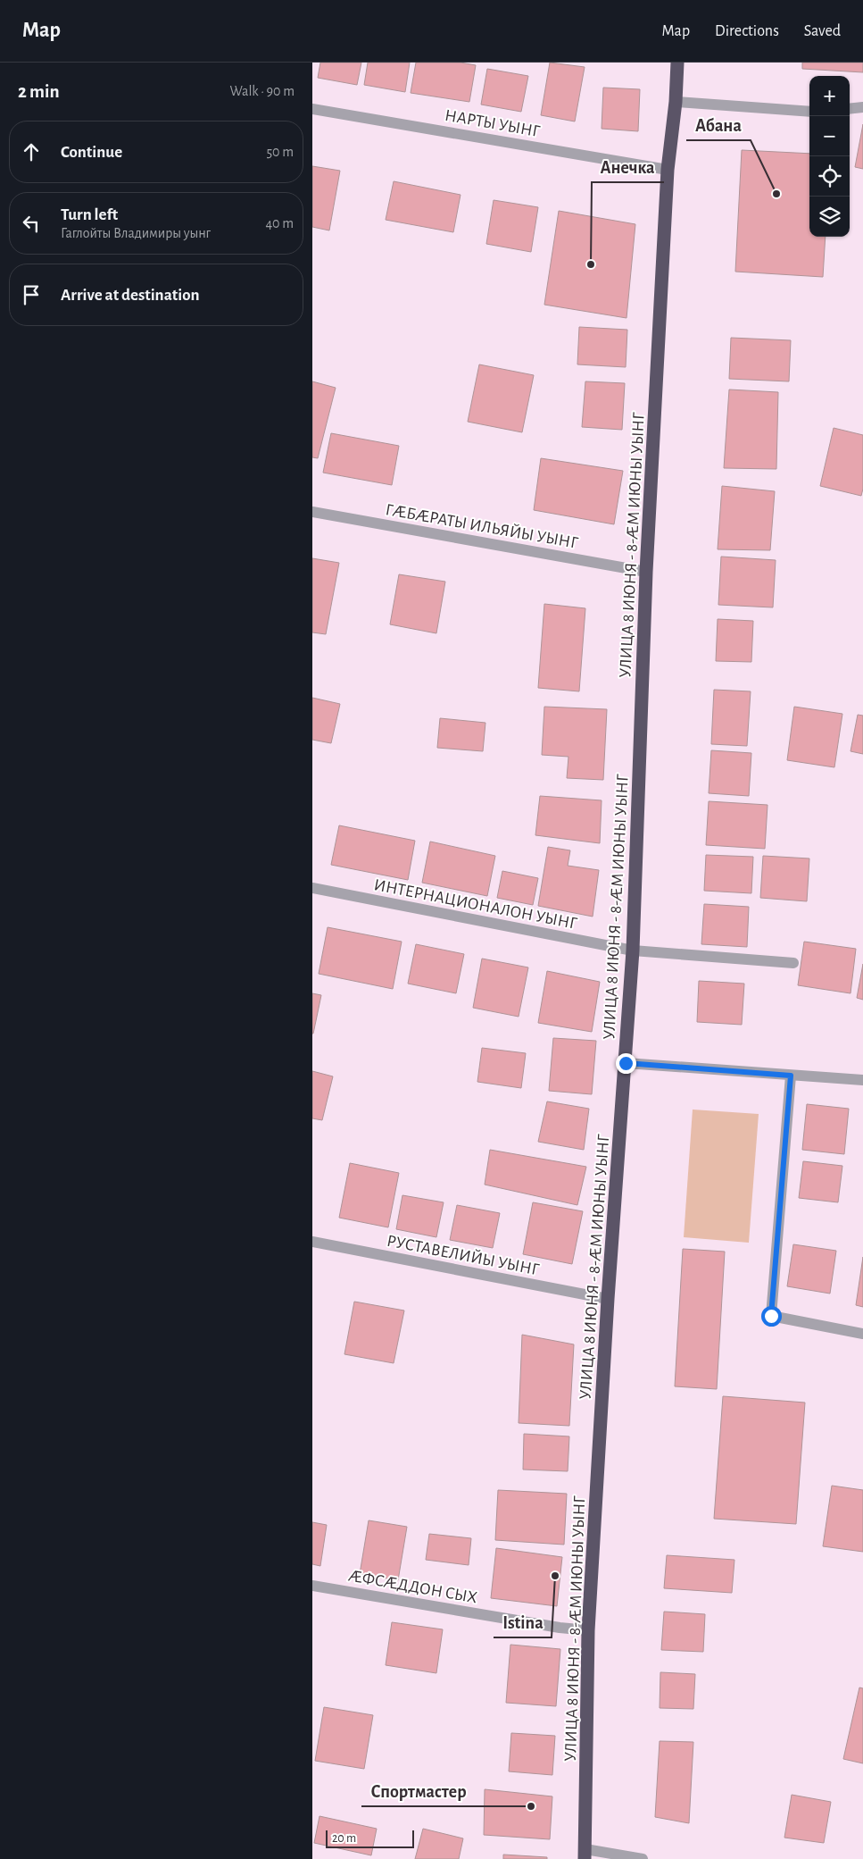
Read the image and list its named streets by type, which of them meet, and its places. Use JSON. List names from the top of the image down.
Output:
{
  "streets": {
    "highway": ["УЛИЦА 8 ИЮНЯ - 8-ӔМ ИЮНЫ УЫНГ"],
    "street": [
      "НАРТЫ УЫНГ",
      "ГÆБÆРАТЫ ИЛЬЯЙЫ УЫНГ",
      "ИНТЕРНАЦИОНАЛОН УЫНГ",
      "РУСТАВЕЛИЙЫ УЫНГ",
      "ÆФСÆДДОН СЫХ"
    ]
  },
  "crossings": [
    ["НАРТЫ УЫНГ", "УЛИЦА 8 ИЮНЯ - 8-ӔМ ИЮНЫ УЫНГ"],
    ["ГÆБÆРАТЫ ИЛЬЯЙЫ УЫНГ", "УЛИЦА 8 ИЮНЯ - 8-ӔМ ИЮНЫ УЫНГ"],
    ["УЛИЦА 8 ИЮНЯ - 8-ӔМ ИЮНЫ УЫНГ", "ИНТЕРНАЦИОНАЛОН УЫНГ"],
    ["УЛИЦА 8 ИЮНЯ - 8-ӔМ ИЮНЫ УЫНГ", "РУСТАВЕЛИЙЫ УЫНГ"],
    ["УЛИЦА 8 ИЮНЯ - 8-ӔМ ИЮНЫ УЫНГ", "ÆФСÆДДОН СЫХ"]
  ],
  "places": [
    "Абана",
    "Анечка",
    "Istina",
    "Спортмастер"
  ],
  "scale_bar": "20 m",
  "page": {
    "header": "Map",
    "nav": ["Map", "Directions", "Saved"],
    "heading": ["2 min", "Walk · 90 m"],
    "map_buttons": ["+", "−"],
    "list": [
      ["Continue", "50 m"],
      ["Turn left", "Гаглойты Владимиры уынг", "40 m"],
      "Arrive at destination"
    ],
    "scale": "20 m"
  }
}
